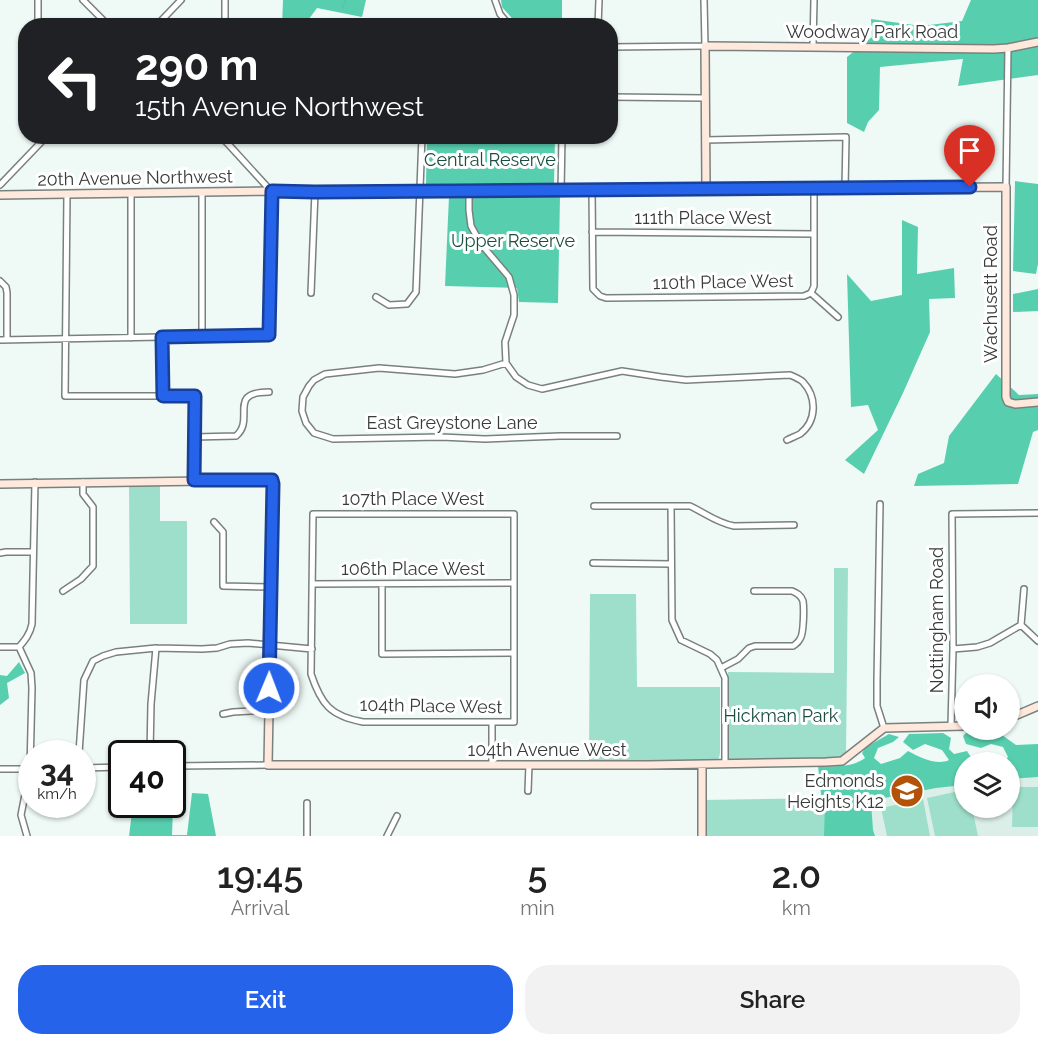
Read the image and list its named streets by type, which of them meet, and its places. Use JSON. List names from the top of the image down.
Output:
{
  "streets": {
    "street": [
      "Woodway Park Road",
      "20th Avenue Northwest",
      "111th Place West",
      "110th Place West",
      "Wachusett Road",
      "East Greystone Lane",
      "107th Place West",
      "106th Place West",
      "Nottingham Road",
      "104th Place West",
      "104th Avenue West"
    ]
  },
  "crossings": [
    ["Woodway Park Road", "Wachusett Road"],
    ["20th Avenue Northwest", "Wachusett Road"],
    ["111th Place West", "110th Place West"],
    ["107th Place West", "106th Place West"]
  ],
  "parks": ["Central Reserve", "Upper Reserve", "Hickman Park"],
  "places": {
    "school or university": ["Edmonds Heights K12"]
  },
  "page": {
    "turn": ["290 m", "15th Avenue Northwest"],
    "speed": "34 km/h",
    "limit": "40",
    "eta": [
      "19:45",
      "Arrival",
      "5",
      "min",
      "2.0",
      "km"
    ],
    "buttons": ["Exit", "Share"]
  }
}
